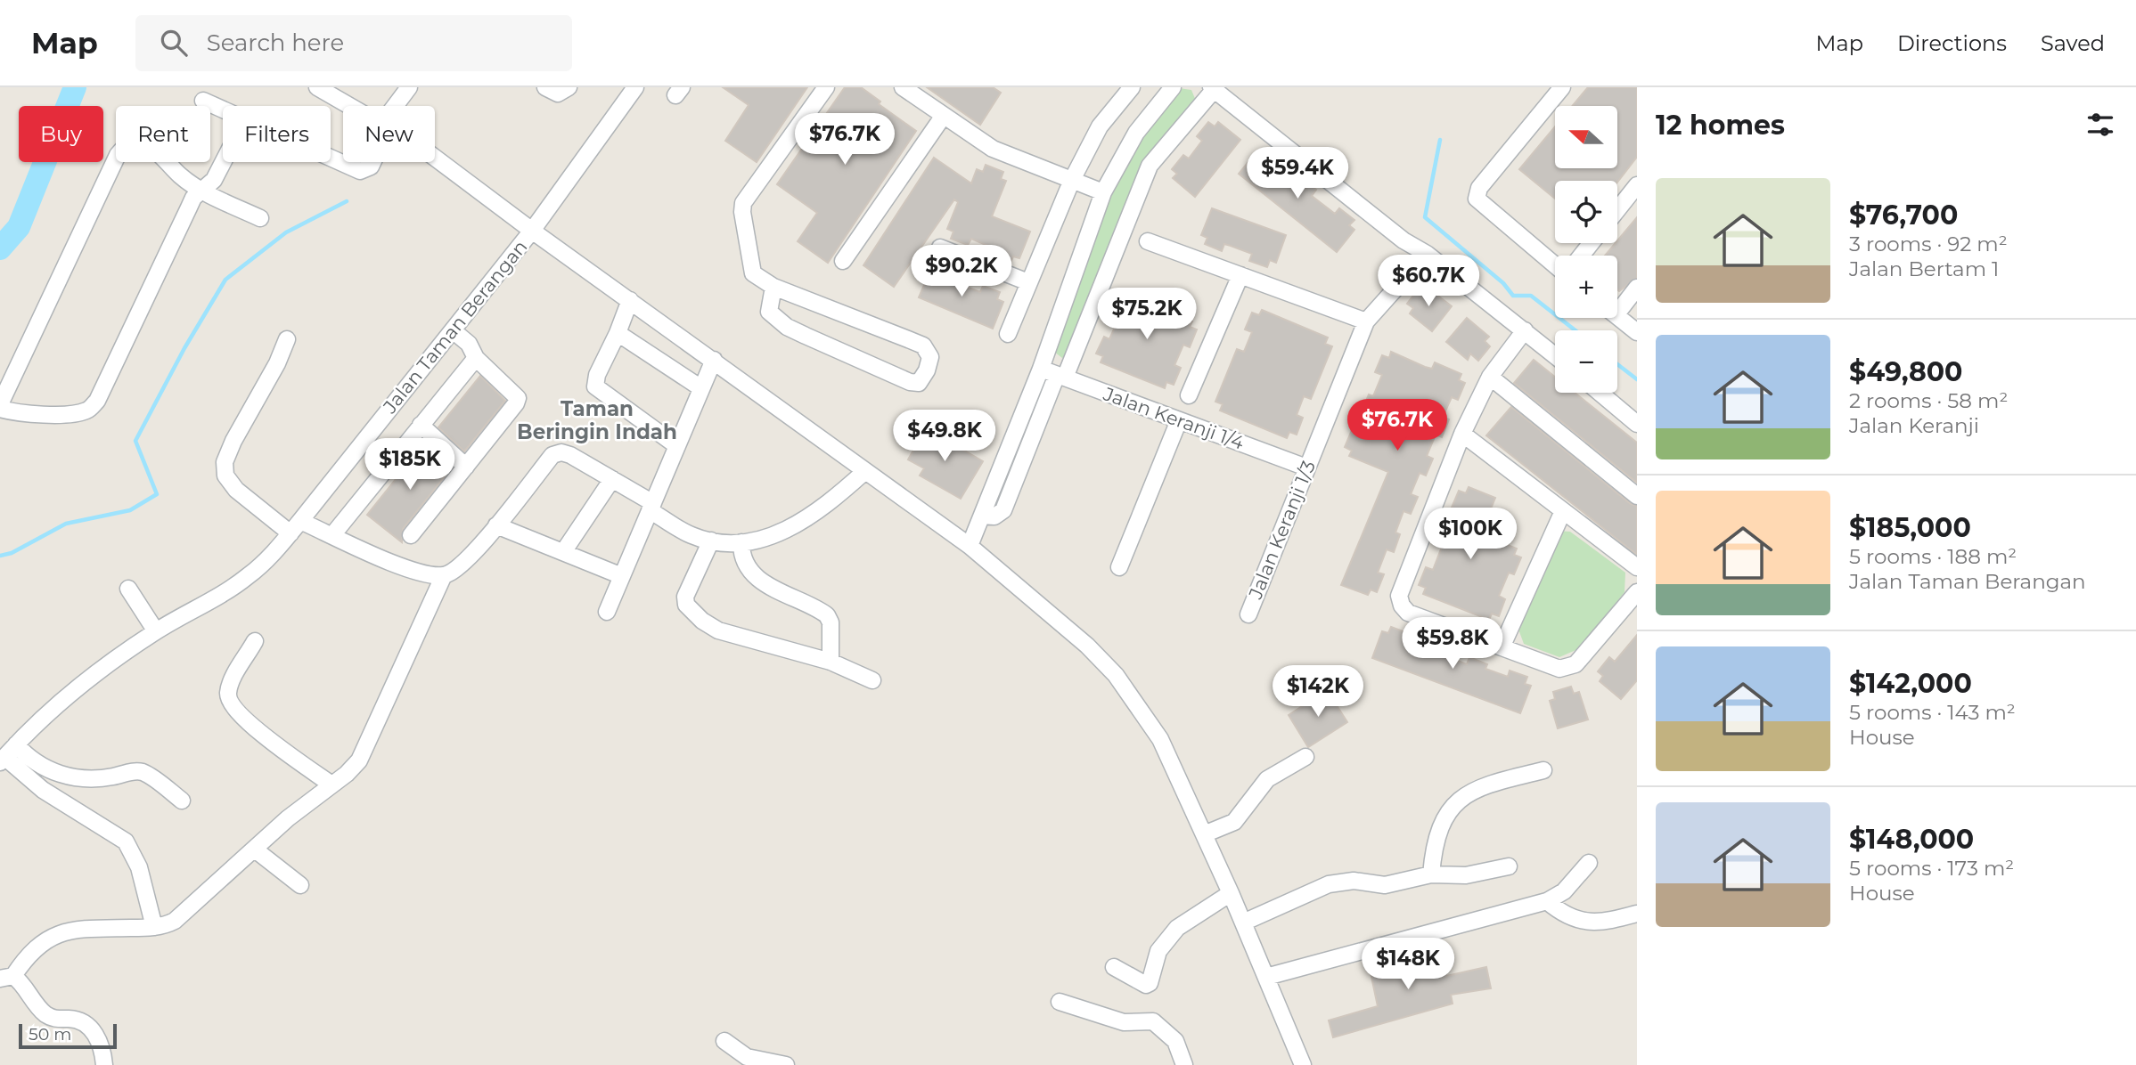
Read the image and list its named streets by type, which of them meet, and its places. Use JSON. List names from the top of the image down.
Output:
{
  "streets": {
    "street": ["Jalan Taman Berangan", "Jalan Keranji 1/4", "Jalan Keranji 1/3"]
  },
  "crossings": [
    ["Jalan Keranji 1/4", "Jalan Keranji 1/3"]
  ],
  "districts": ["Taman Beringin Indah"],
  "scale_bar": "50 m",
  "north": "left",
  "page": {
    "header": "Map",
    "search": "Search here",
    "nav": ["Map", "Directions", "Saved"],
    "heading": "12 homes",
    "map_buttons": ["+", "−"],
    "chip": [
      "Buy",
      "Rent",
      "Filters",
      "New"
    ],
    "price": [
      "$76.7K",
      "$59.4K",
      "$90.2K",
      "$60.7K",
      "$75.2K",
      "$76.7K",
      "$49.8K",
      "$185K",
      "$100K",
      "$59.8K",
      "$142K",
      "$148K"
    ],
    "list": [
      {
        "name": "$76,700",
        "note": "3 rooms · 92 m² · Jalan Bertam 1"
      },
      {
        "name": "$49,800",
        "note": "2 rooms · 58 m² · Jalan Keranji"
      },
      {
        "name": "$185,000",
        "note": "5 rooms · 188 m² · Jalan Taman Berangan"
      },
      {
        "name": "$142,000",
        "note": "5 rooms · 143 m² · House"
      },
      {
        "name": "$148,000",
        "note": "5 rooms · 173 m² · House"
      }
    ],
    "scale": "50 m"
  }
}
